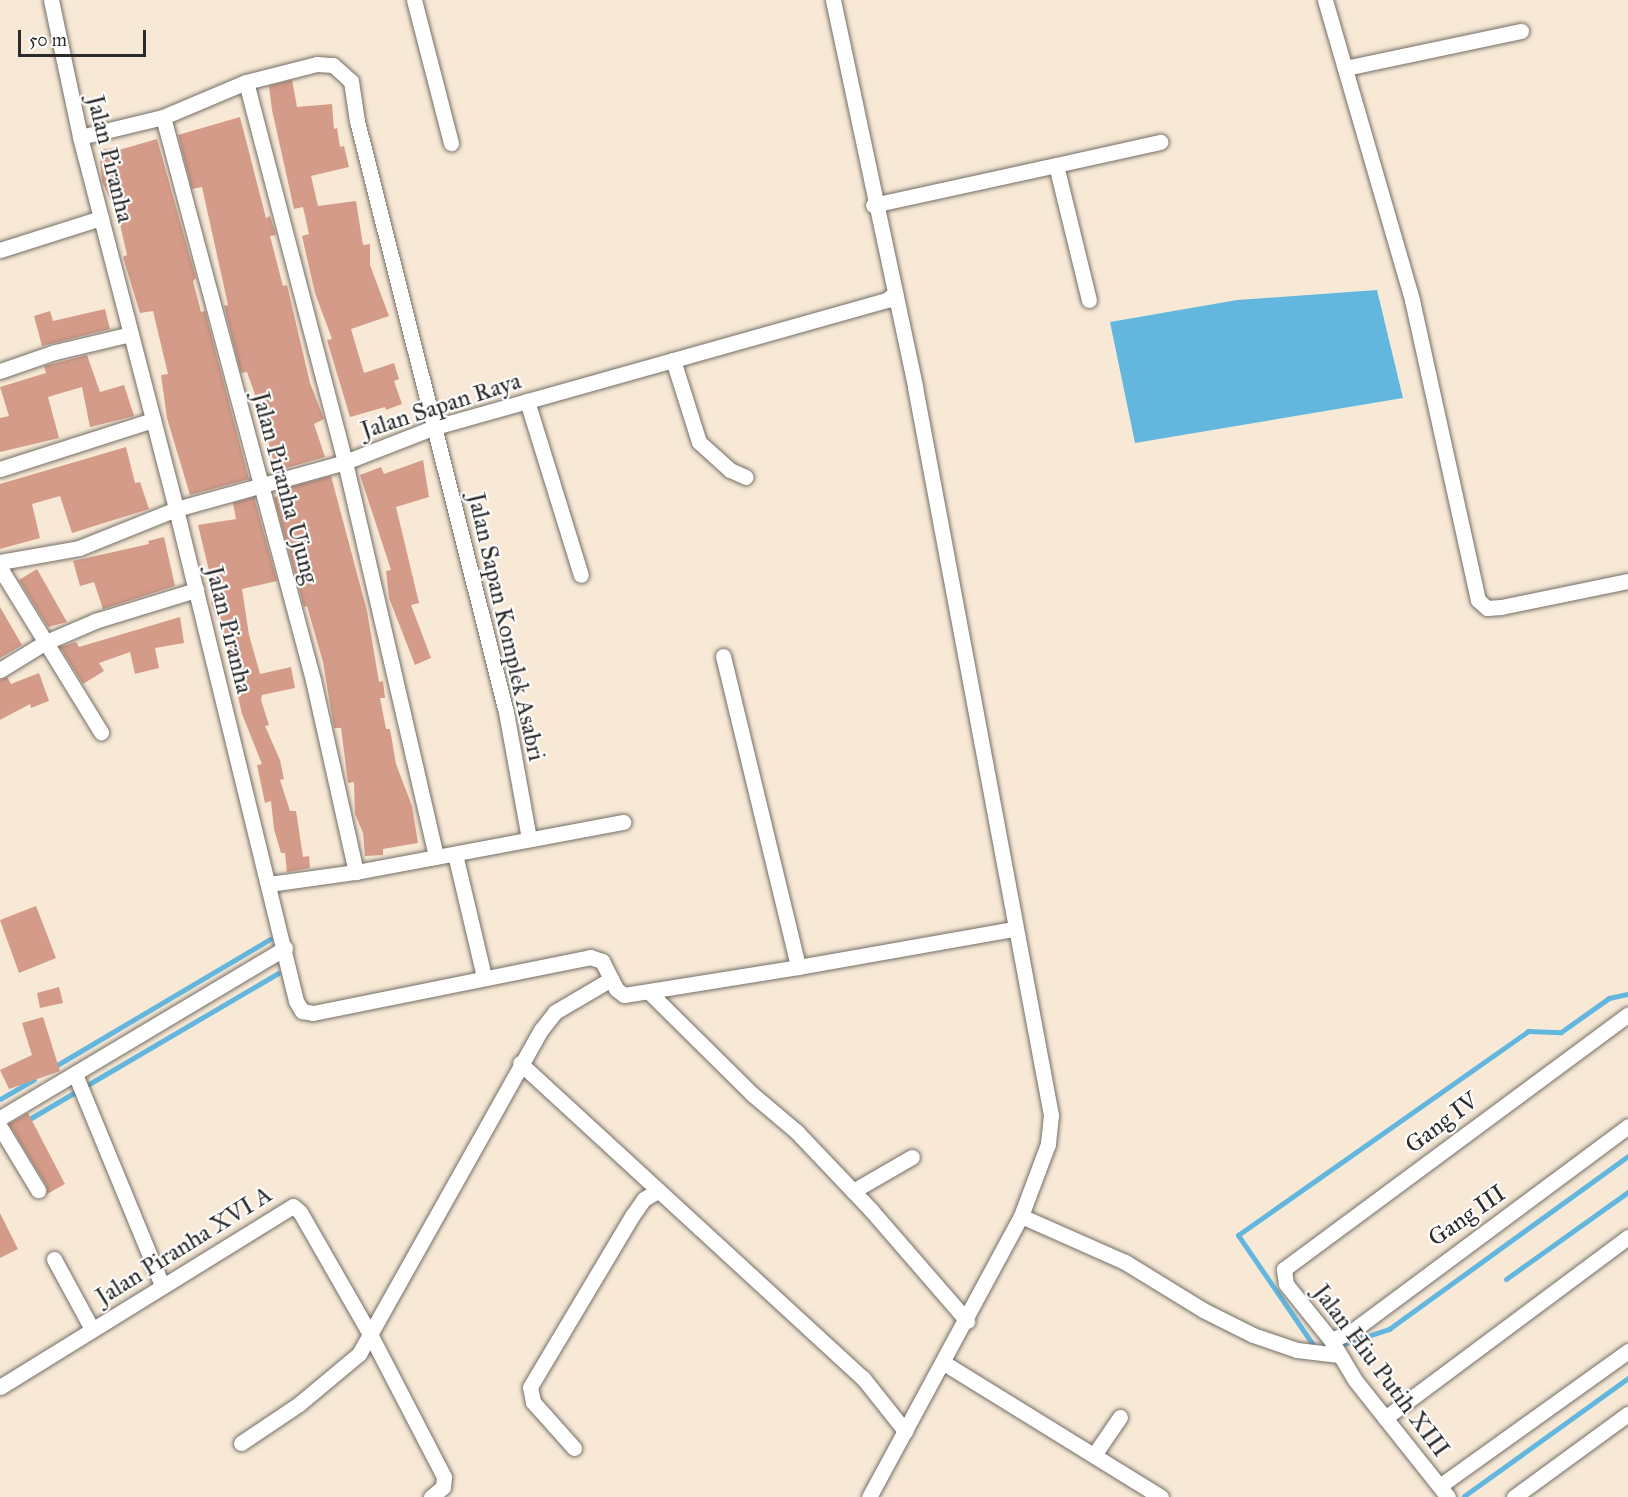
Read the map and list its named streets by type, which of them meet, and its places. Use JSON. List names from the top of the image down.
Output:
{
  "streets": {
    "street": [
      "Jalan Piranha",
      "Jalan Sapan Raya",
      "Jalan Piranha Ujung",
      "Jalan Sapan Komplek Asabri",
      "Gang IV",
      "Gang III",
      "Jalan Piranha XVI A",
      "Jalan Hiu Putih XIII"
    ]
  },
  "crossings": [
    ["Jalan Piranha", "Jalan Sapan Raya"],
    ["Jalan Piranha", "Jalan Sapan Komplek Asabri"],
    ["Jalan Sapan Raya", "Jalan Piranha Ujung"],
    ["Jalan Sapan Raya", "Jalan Sapan Komplek Asabri"],
    ["Jalan Piranha Ujung", "Jalan Sapan Komplek Asabri"],
    ["Gang IV", "Jalan Hiu Putih XIII"],
    ["Gang III", "Jalan Hiu Putih XIII"]
  ],
  "scale_bar": "50 m"
}
